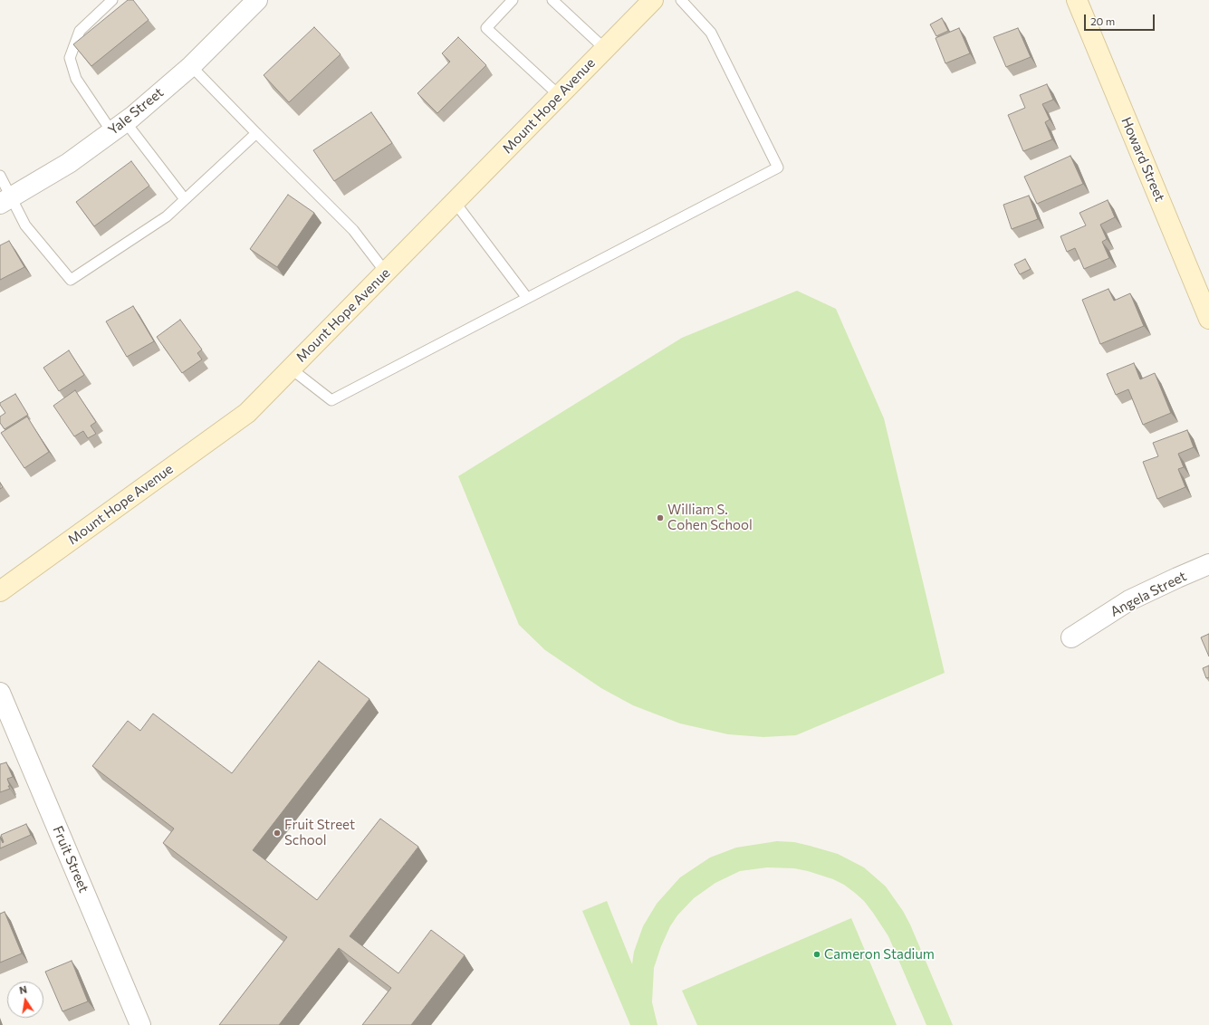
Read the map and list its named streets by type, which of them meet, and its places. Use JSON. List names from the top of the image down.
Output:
{
  "streets": {
    "street": [
      "Mount Hope Avenue",
      "Yale Street",
      "Howard Street",
      "Angela Street",
      "Fruit Street"
    ]
  },
  "places": ["William S. Cohen School", "Fruit Street School", "Cameron Stadium"],
  "scale_bar": "20 m",
  "north": "top"
}
